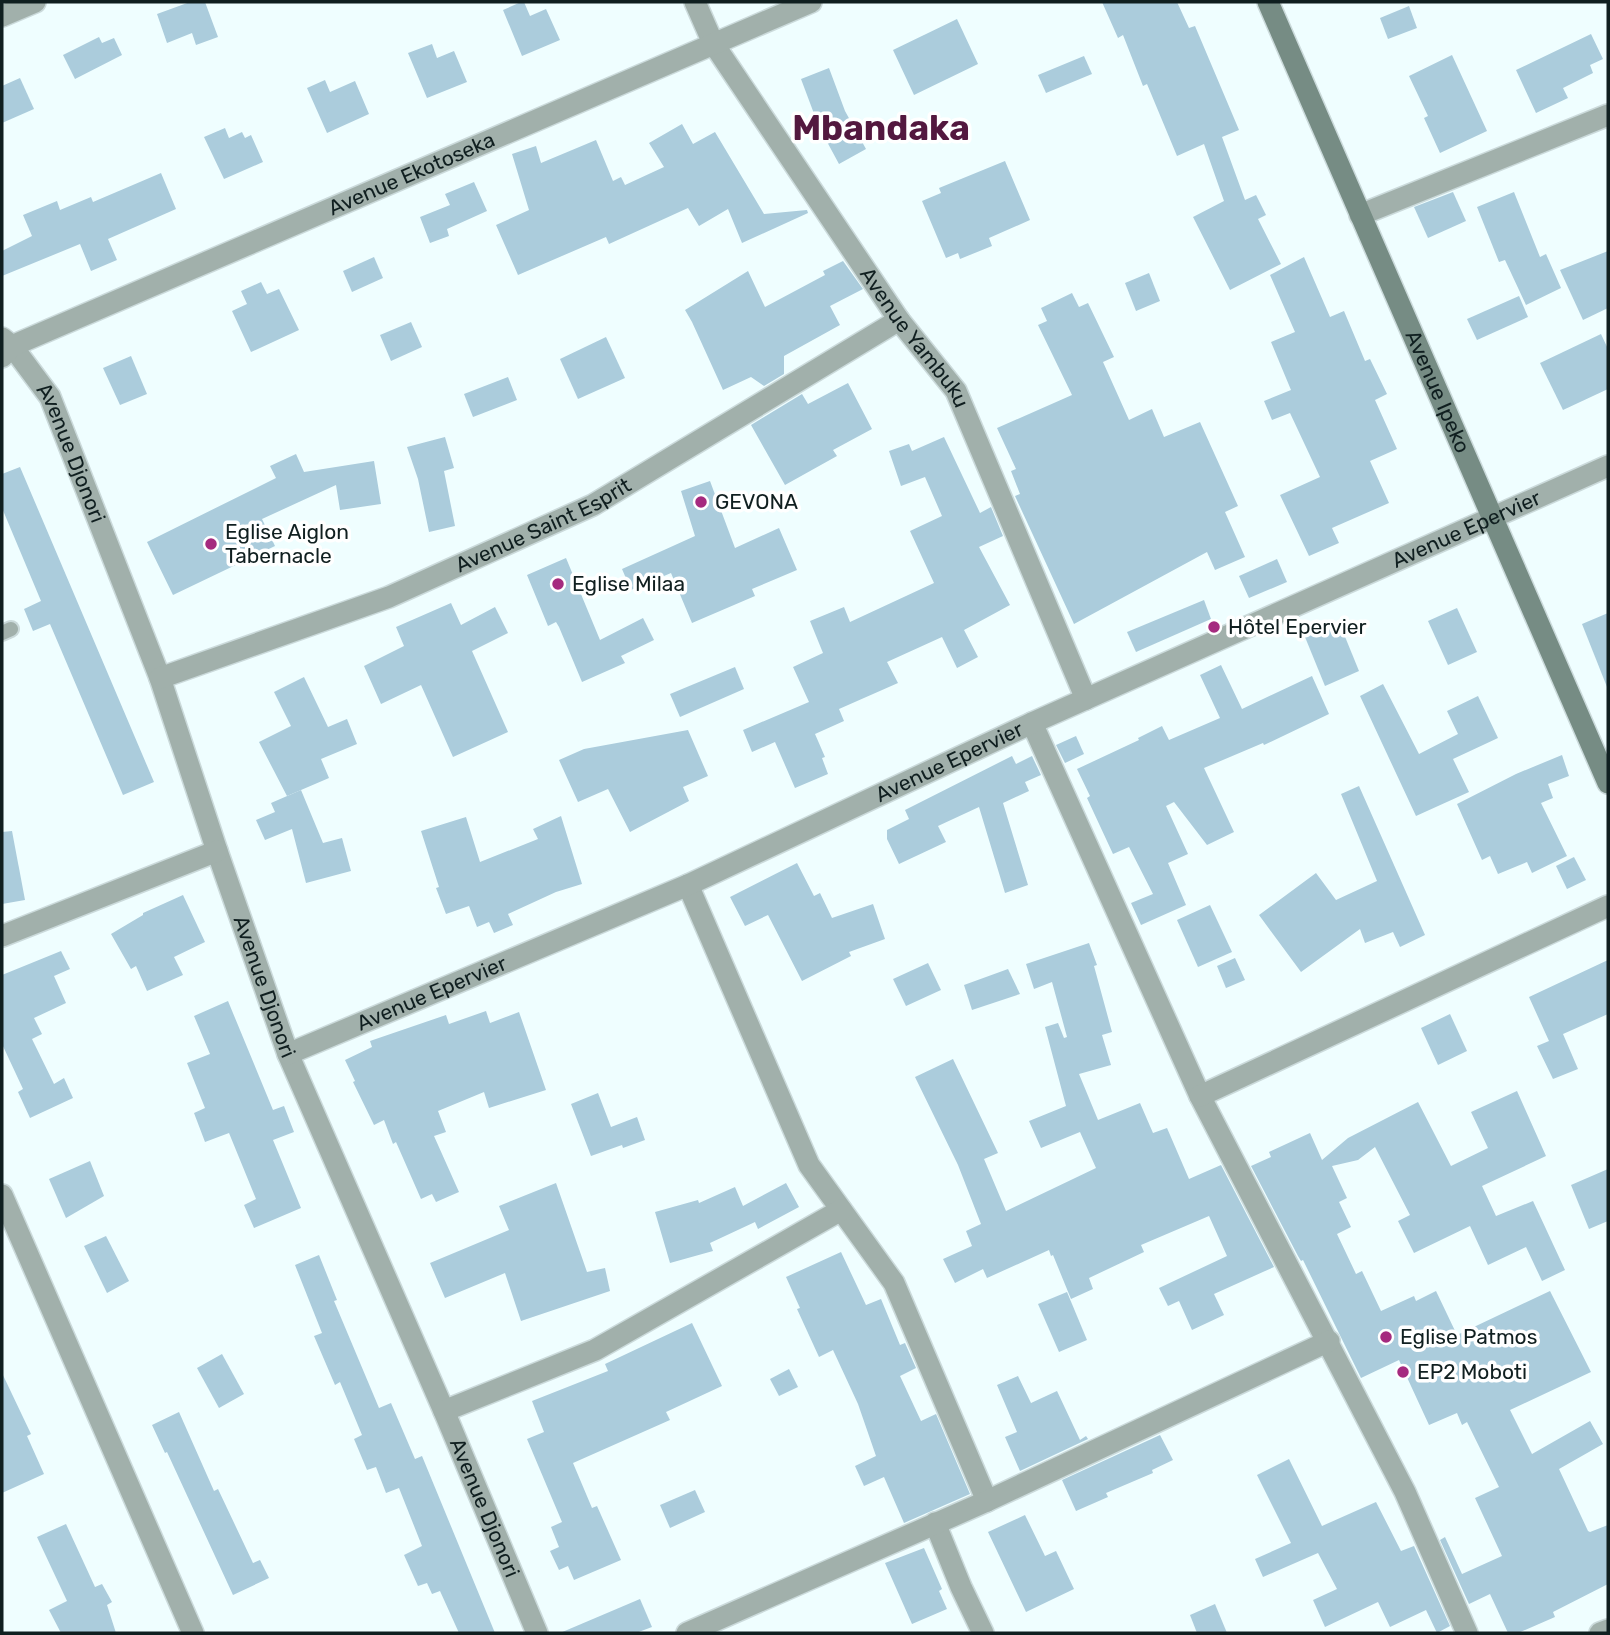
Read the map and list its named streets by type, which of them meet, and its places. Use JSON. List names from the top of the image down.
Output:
{
  "streets": {
    "street": [
      "Avenue Ekotoseka",
      "Avenue Yambuku",
      "Avenue Ipeko",
      "Avenue Djonori",
      "Avenue Saint Esprit",
      "Avenue Epervier"
    ]
  },
  "crossings": [
    ["Avenue Ekotoseka", "Avenue Yambuku"],
    ["Avenue Ekotoseka", "Avenue Djonori"],
    ["Avenue Yambuku", "Avenue Saint Esprit"],
    ["Avenue Yambuku", "Avenue Epervier"],
    ["Avenue Ipeko", "Avenue Epervier"],
    ["Avenue Djonori", "Avenue Saint Esprit"],
    ["Avenue Djonori", "Avenue Epervier"]
  ],
  "districts": ["Mbandaka"],
  "places": [
    "GEVONA",
    "Eglise Aiglon Tabernacle",
    "Eglise Milaa",
    "Hôtel Epervier",
    "Eglise Patmos",
    "EP2 Moboti"
  ]
}
